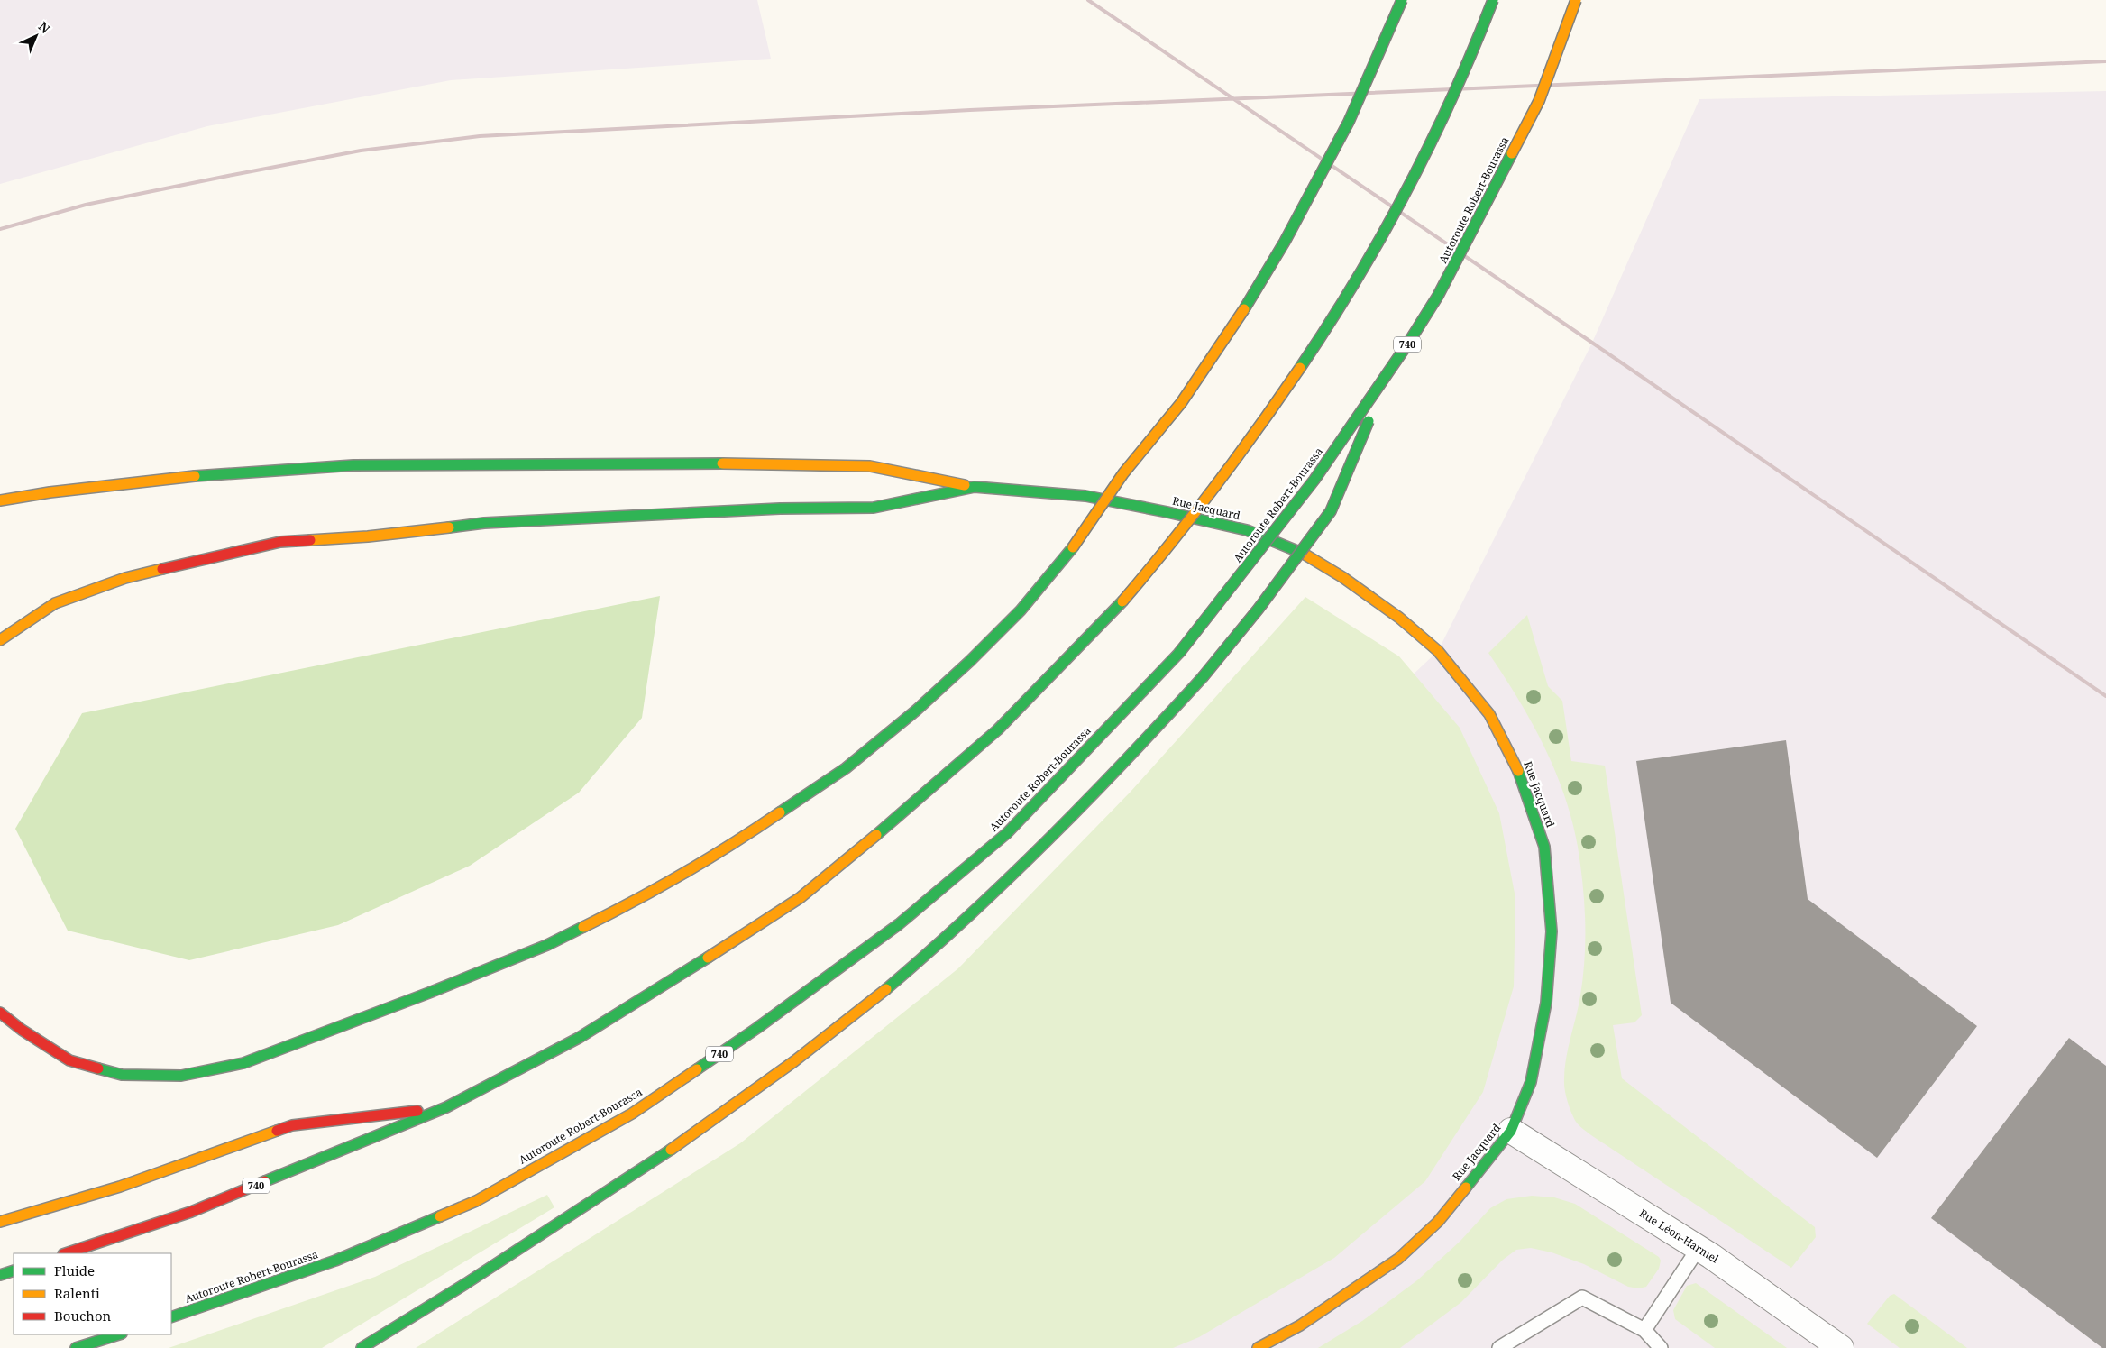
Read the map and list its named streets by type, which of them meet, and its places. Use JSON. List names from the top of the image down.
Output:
{
  "streets": {
    "main road": ["Autoroute Robert-Bourassa", "740", "Rue Jacquard"],
    "street": ["Rue Léon-Harmel"]
  },
  "crossings": [
    ["Rue Jacquard", "Rue Léon-Harmel"]
  ],
  "legend": ["Fluide", "Ralenti", "Bouchon"],
  "north": "top right"
}
